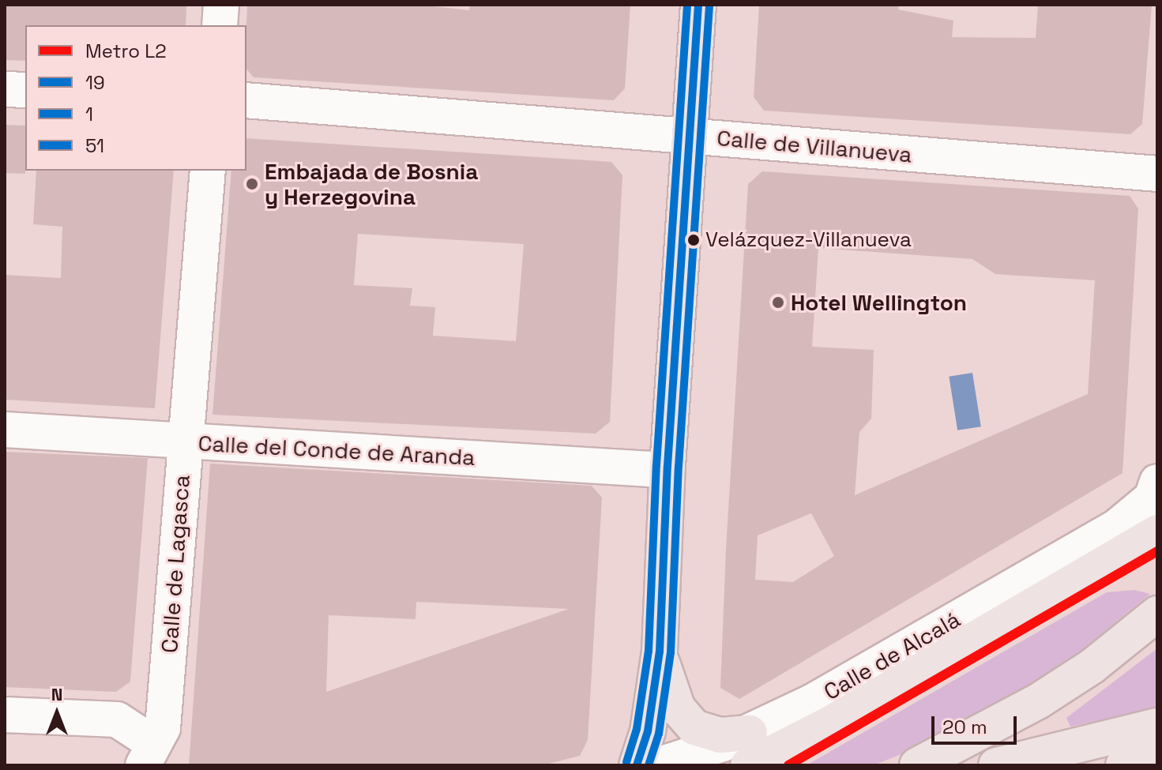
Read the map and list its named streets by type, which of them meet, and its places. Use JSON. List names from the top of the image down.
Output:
{
  "streets": {
    "main road": ["Calle de Alcalá"],
    "street": ["Calle de Villanueva", "Calle del Conde de Aranda", "Calle de Lagasca"]
  },
  "crossings": [
    ["Calle del Conde de Aranda", "Calle de Lagasca"]
  ],
  "places": ["Embajada de Bosnia y Herzegovina", "Velázquez-Villanueva", "Hotel Wellington"],
  "lines": [
    "transit line 19",
    "transit line 51",
    "transit line 1",
    "metro line L2"
  ],
  "legend": [
    "Metro L2",
    "19",
    "1",
    "51"
  ],
  "scale_bar": "20 m",
  "north": "top"
}
